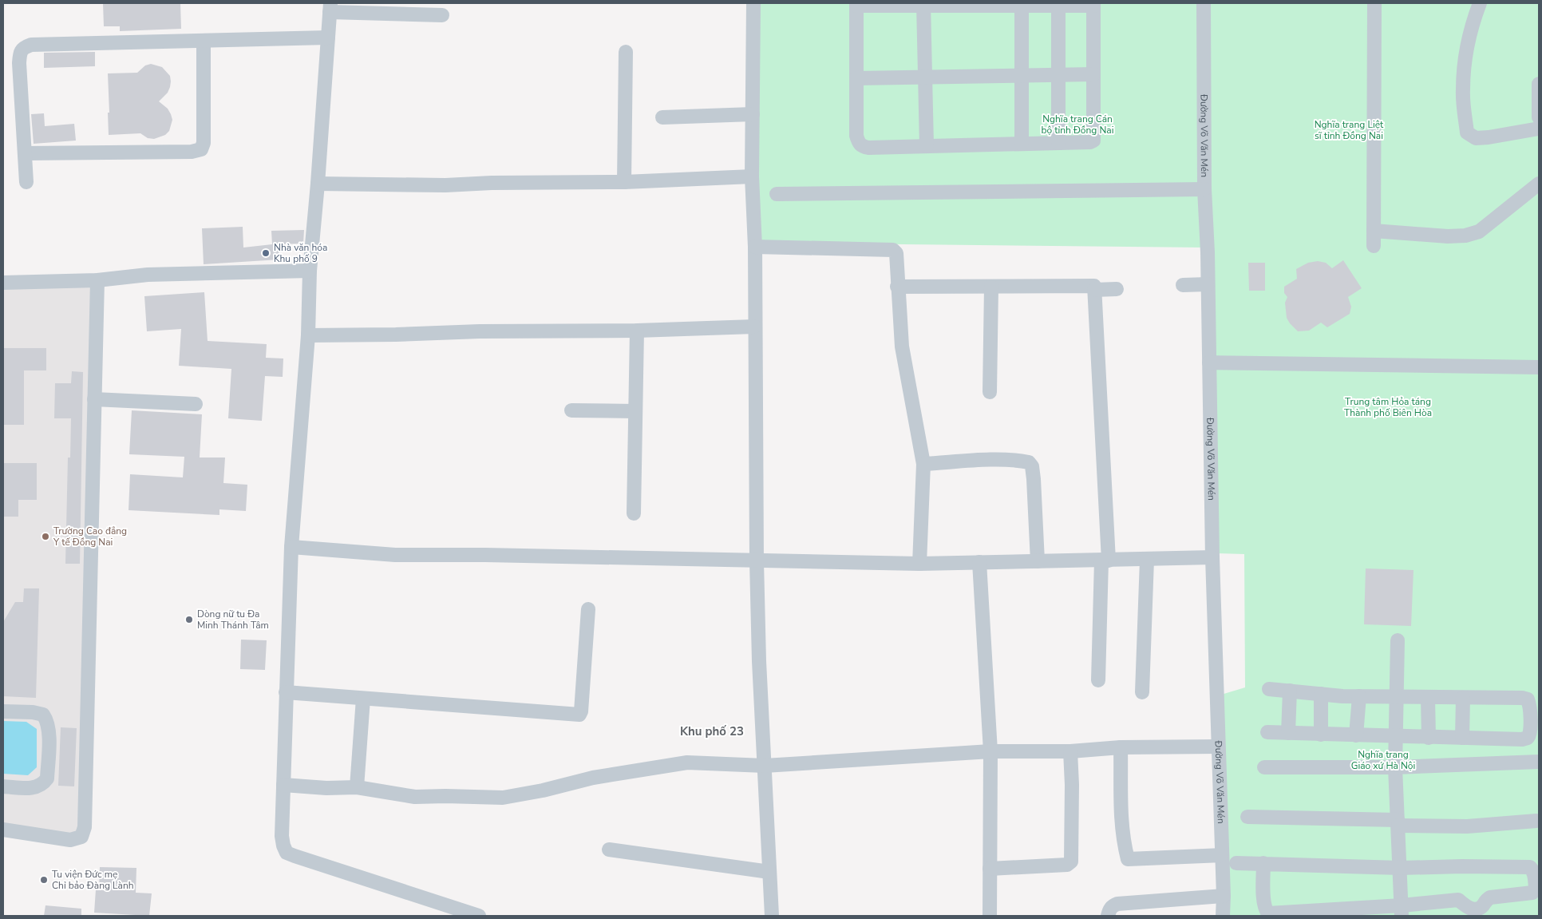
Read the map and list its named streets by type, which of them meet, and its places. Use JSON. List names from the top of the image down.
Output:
{
  "streets": {
    "street": ["Đường Võ Văn Mén"]
  },
  "districts": ["Khu phố 23"],
  "parks": [
    "Nghĩa trang Cán bộ tỉnh Đồng Nai",
    "Nghĩa trang Liệt sĩ tỉnh Đồng Nai",
    "Trung tâm Hỏa táng Thành phố Biên Hòa",
    "Nghĩa trang Giáo xứ Hà Nội"
  ],
  "places": [
    "Nhà văn hóa Khu phố 9",
    "Trường Cao đẳng Y tế Đồng Nai",
    "Dòng nữ tu Đa Minh Thánh Tâm",
    "Tu viện Đức mẹ Chỉ bảo Đàng Lành"
  ]
}
